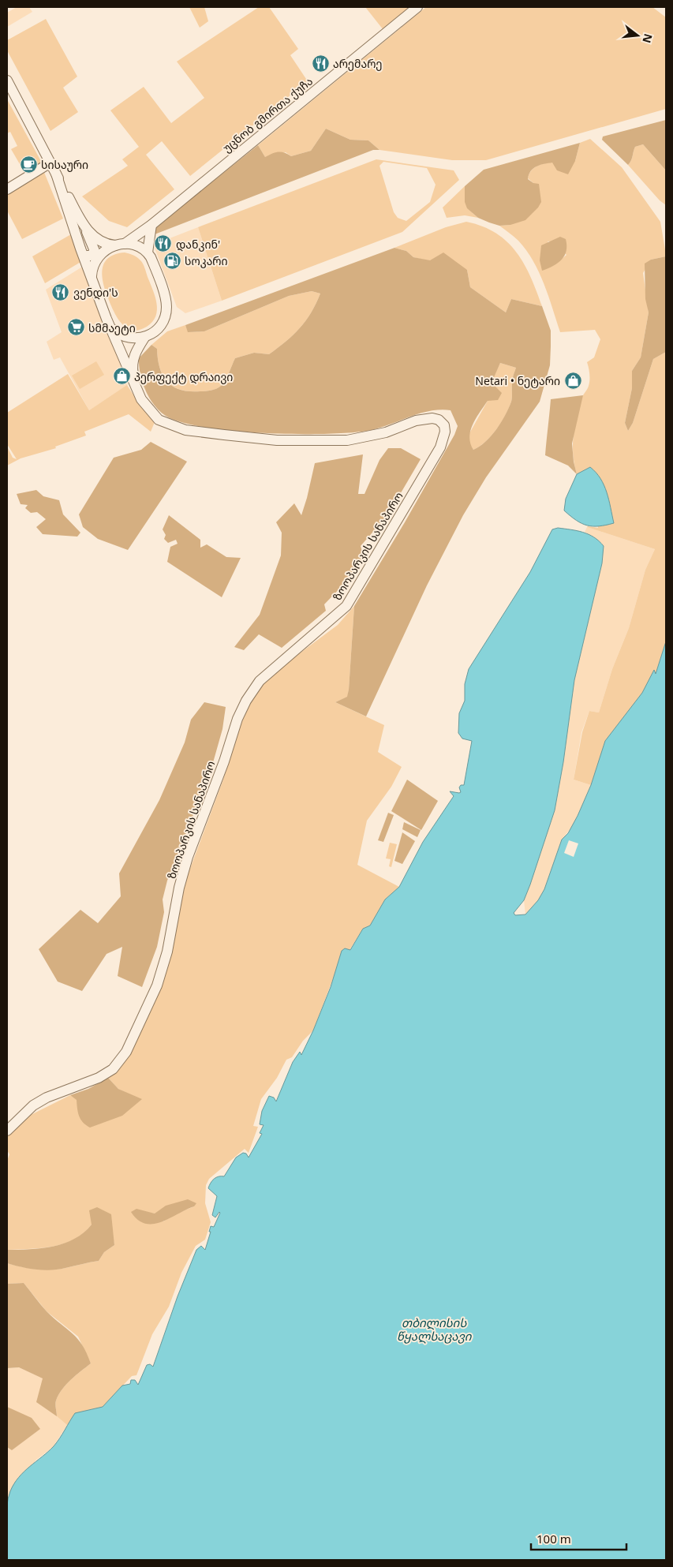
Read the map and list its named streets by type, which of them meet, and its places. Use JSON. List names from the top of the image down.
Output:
{
  "streets": {
    "main road": ["უცნობ გმირთა ქუჩა", "ზოოპარკის სანაპირო"]
  },
  "water": ["თბილისის წყალსაცავი"],
  "places": {
    "restaurant": ["არემარე", "დანკინ'", "ვენდი'ს"],
    "cafe": ["სისაური"],
    "fuel station": ["სოკარი"],
    "supermarket": ["სმმაეტი"],
    "shop": ["პერფექტ დრაივი", "Netari • ნეტარი"]
  },
  "scale_bar": "100 m",
  "north": "right"
}
